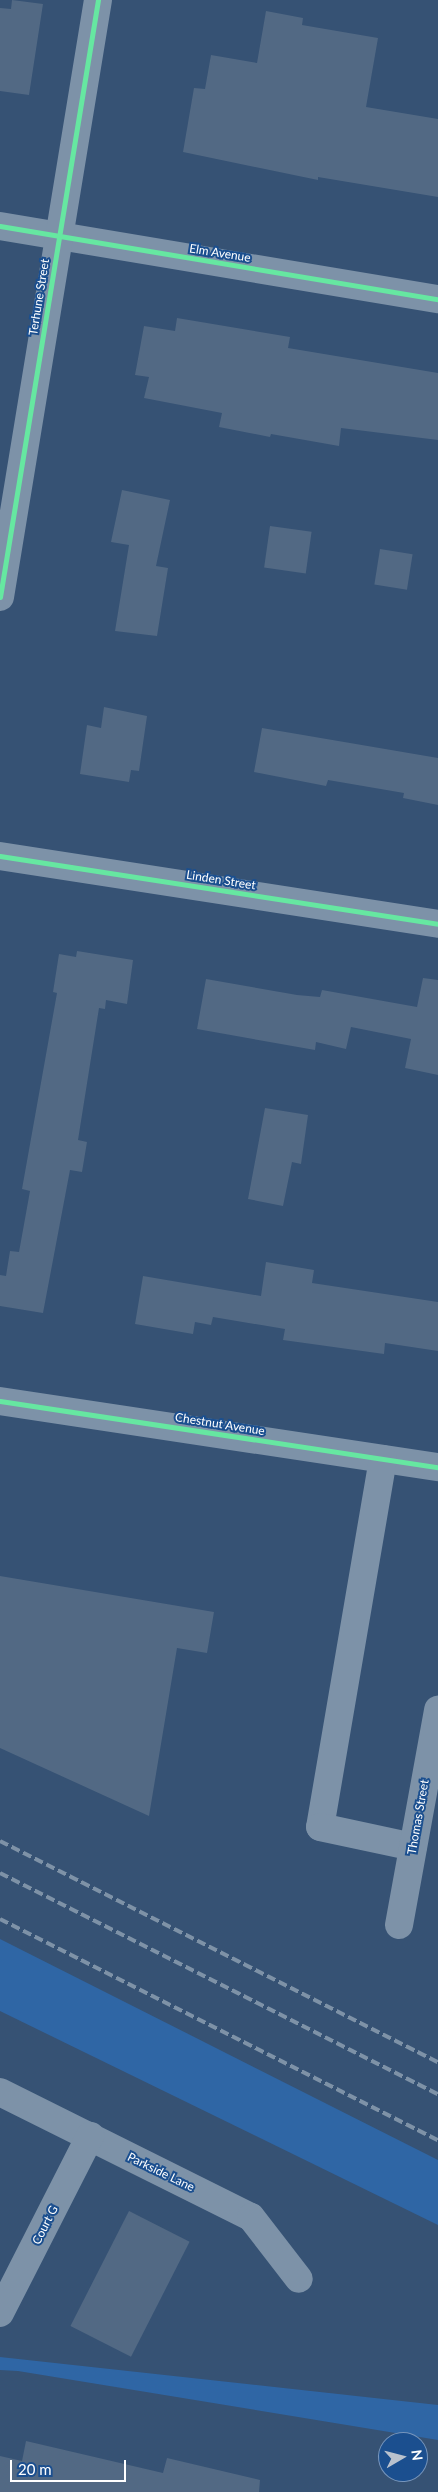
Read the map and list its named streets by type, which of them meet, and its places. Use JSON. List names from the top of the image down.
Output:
{
  "streets": {
    "street": [
      "Elm Avenue",
      "Terhune Street",
      "Linden Street",
      "Chestnut Avenue",
      "Thomas Street",
      "Parkside Lane",
      "Court G"
    ]
  },
  "crossings": [
    ["Elm Avenue", "Terhune Street"],
    ["Parkside Lane", "Court G"]
  ],
  "scale_bar": "20 m",
  "north": "right"
}
